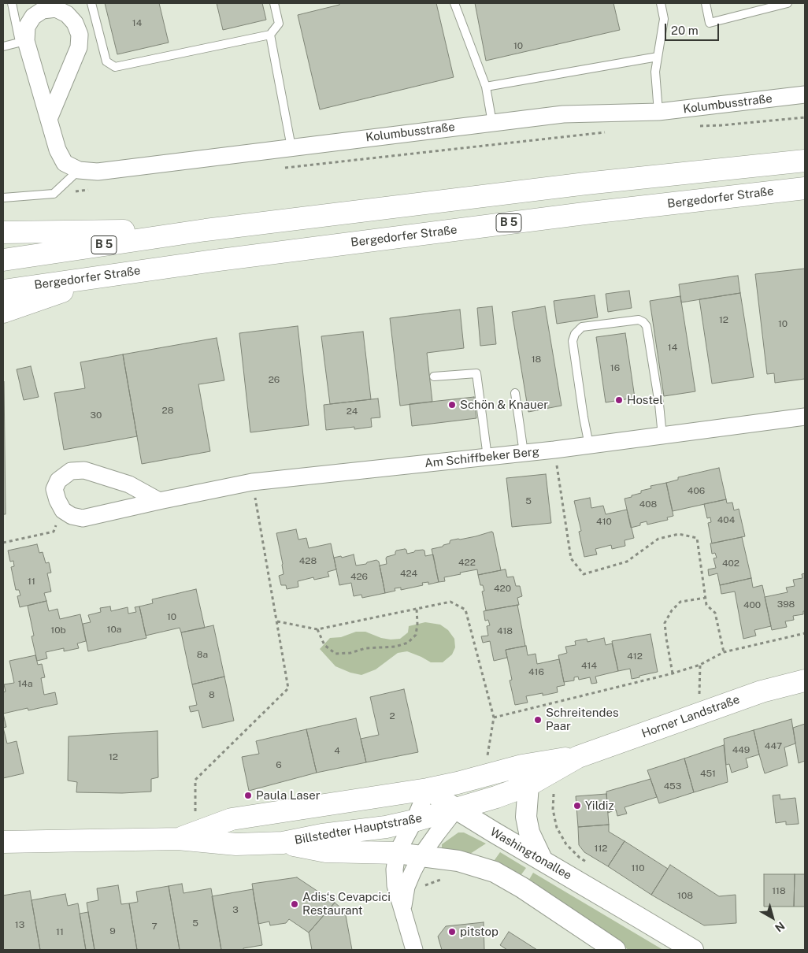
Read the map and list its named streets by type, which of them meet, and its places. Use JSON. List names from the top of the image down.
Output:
{
  "streets": {
    "main road": [
      "Bergedorfer Straße",
      "B 5",
      "Horner Landstraße",
      "Billstedter Hauptstraße"
    ],
    "street": ["Kolumbusstraße", "Am Schiffbeker Berg", "Washingtonallee"]
  },
  "crossings": [
    ["Horner Landstraße", "Billstedter Hauptstraße"],
    ["Horner Landstraße", "Washingtonallee"],
    ["Billstedter Hauptstraße", "Washingtonallee"]
  ],
  "places": [
    "Hostel",
    "Schön & Knauer",
    "Schreitendes Paar",
    "Paula Laser",
    "Yildiz",
    "Adis‘s Cevapcici Restaurant",
    "pitstop"
  ],
  "house_numbers": [
    "14",
    "10",
    "12",
    "10",
    "14",
    "18",
    "16",
    "26",
    "28",
    "24",
    "30",
    "406",
    "5",
    "408",
    "404",
    "410",
    "428",
    "422",
    "402",
    "424",
    "426",
    "11",
    "420",
    "398",
    "400",
    "10",
    "10a",
    "10b",
    "418",
    "8a",
    "412",
    "414",
    "416",
    "14a",
    "8",
    "2",
    "447",
    "449",
    "4",
    "12",
    "6",
    "451",
    "453",
    "112",
    "110",
    "118",
    "108",
    "3",
    "5",
    "13",
    "7",
    "9",
    "11"
  ],
  "scale_bar": "20 m",
  "north": "bottom right"
}
